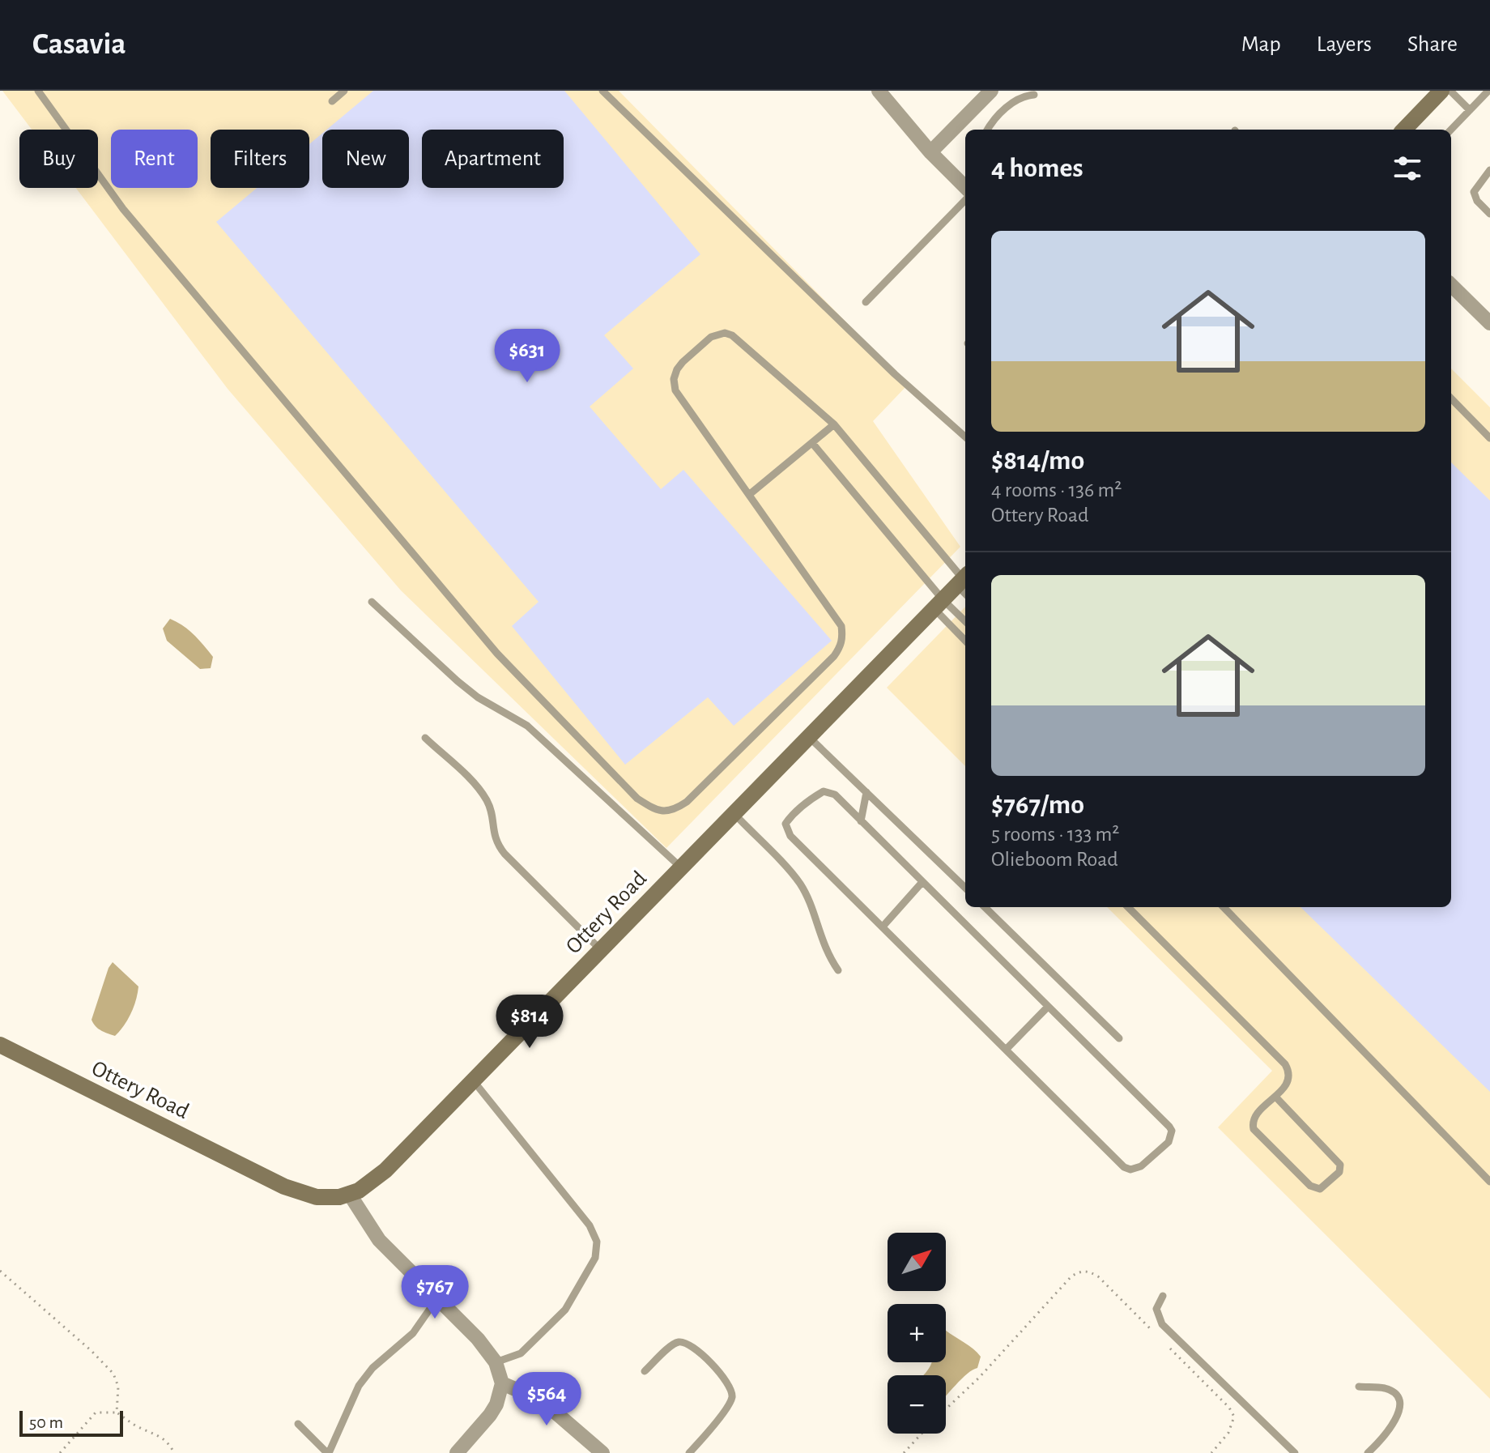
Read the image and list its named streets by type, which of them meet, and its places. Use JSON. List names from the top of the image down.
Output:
{
  "streets": {
    "street": ["Ottery Road"]
  },
  "scale_bar": "50 m",
  "north": "top right",
  "page": {
    "header": "Casavia",
    "nav": ["Map", "Layers", "Share"],
    "chip": [
      "Buy",
      "Rent",
      "Filters",
      "New",
      "Apartment"
    ],
    "heading": "4 homes",
    "list": [
      {
        "name": "$814/mo",
        "note": "4 rooms · 136 m² · Ottery Road"
      },
      {
        "name": "$767/mo",
        "note": "5 rooms · 133 m² · Olieboom Road"
      }
    ],
    "price": [
      "$631",
      "$814",
      "$767",
      "$564"
    ],
    "map_buttons": ["+", "−"],
    "scale": "50 m"
  }
}
